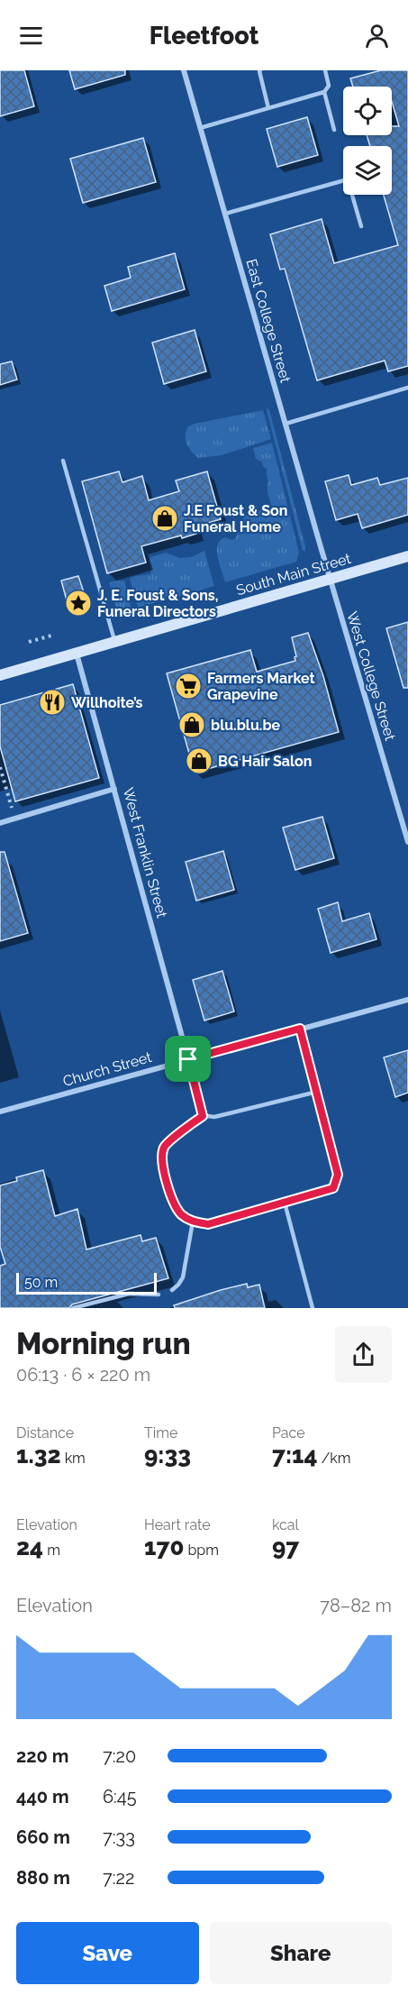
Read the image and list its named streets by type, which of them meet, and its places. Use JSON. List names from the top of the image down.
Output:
{
  "streets": {
    "main road": ["South Main Street"],
    "street": [
      "East College Street",
      "West College Street",
      "West Franklin Street",
      "Church Street"
    ]
  },
  "crossings": [
    ["East College Street", "South Main Street"],
    ["East College Street", "West College Street"],
    ["South Main Street", "West College Street"],
    ["South Main Street", "West Franklin Street"],
    ["West Franklin Street", "Church Street"]
  ],
  "places": {
    "shop": ["J.E Foust & Son Funeral Home", "blu.blu.be", "BG Hair Salon"],
    "place": ["J. E. Foust & Sons, Funeral Directors"],
    "supermarket": ["Farmers Market Grapevine"],
    "restaurant": ["Willhoite’s"]
  },
  "scale_bar": "50 m",
  "page": {
    "header": "Fleetfoot",
    "scale": "50 m",
    "heading": ["Morning run", "06:13 · 6 × 220 m"],
    "stats": [
      ["Distance", "1.32 km"],
      ["Time", "9:33"],
      ["Pace", "7:14 /km"],
      ["Elevation", "24 m"],
      ["Heart rate", "170 bpm"],
      ["kcal", "97"]
    ],
    "chart": ["Elevation", "78–82 m"],
    "list": [
      {
        "name": "220 m",
        "note": "7:20"
      },
      {
        "name": "440 m",
        "note": "6:45"
      },
      {
        "name": "660 m",
        "note": "7:33"
      },
      {
        "name": "880 m",
        "note": "7:22"
      }
    ],
    "buttons": ["Save", "Share"]
  }
}
